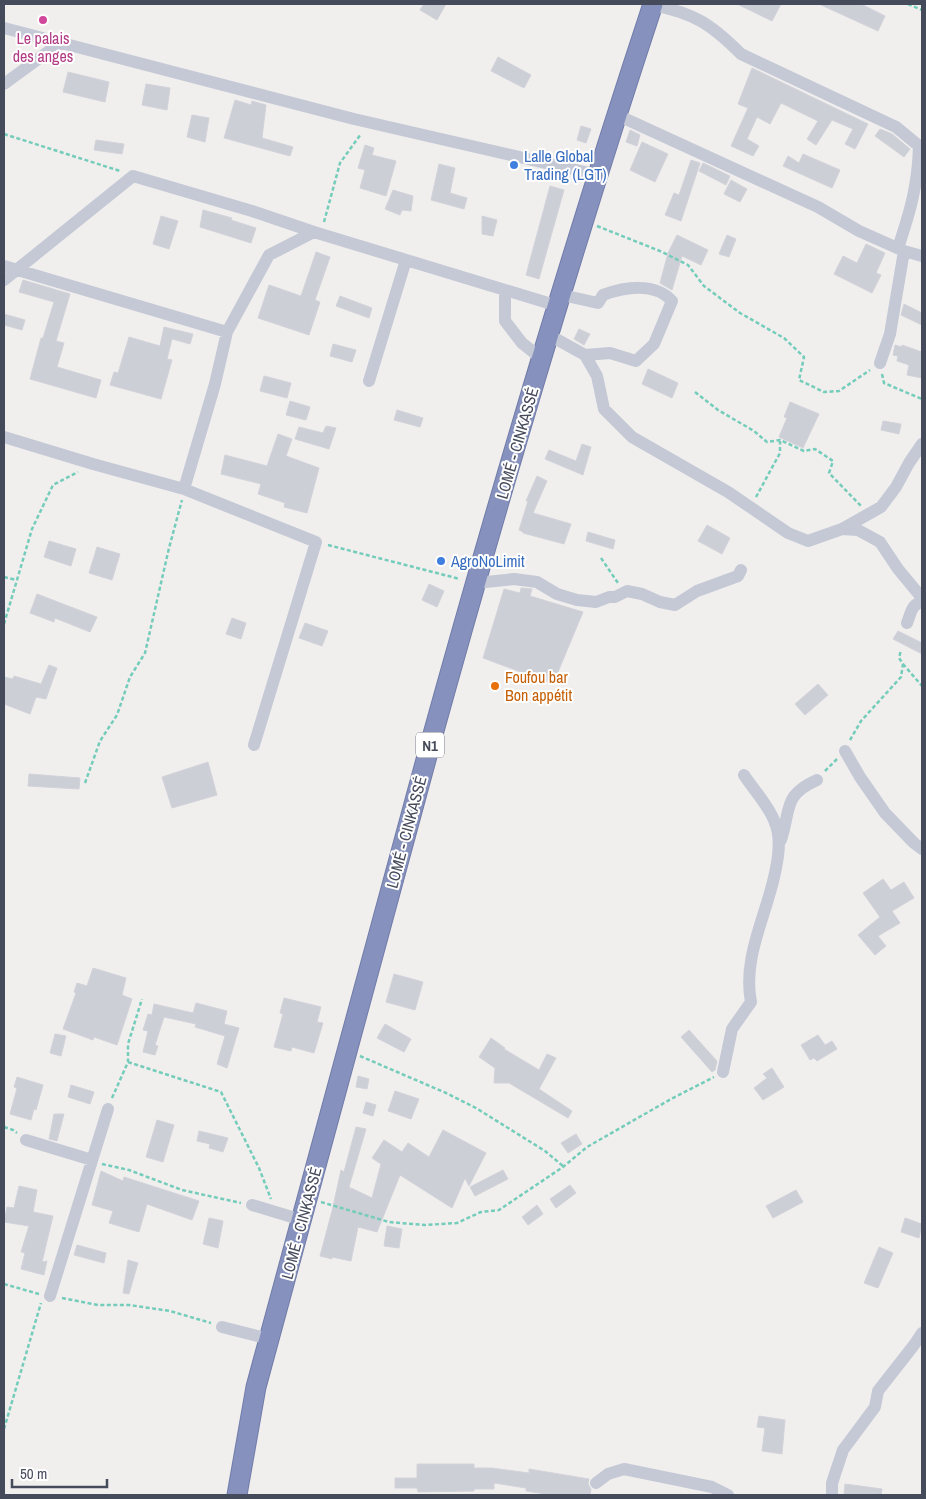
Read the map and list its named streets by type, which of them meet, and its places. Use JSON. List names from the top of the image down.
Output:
{
  "streets": {
    "highway": ["LOMÉ - CINKASSÉ", "N1"]
  },
  "places": [
    "Le palais des anges",
    "Lalle Global Trading (LGT)",
    "AgroNoLimit",
    "Foufou bar Bon appétit"
  ],
  "scale_bar": "50 m"
}
